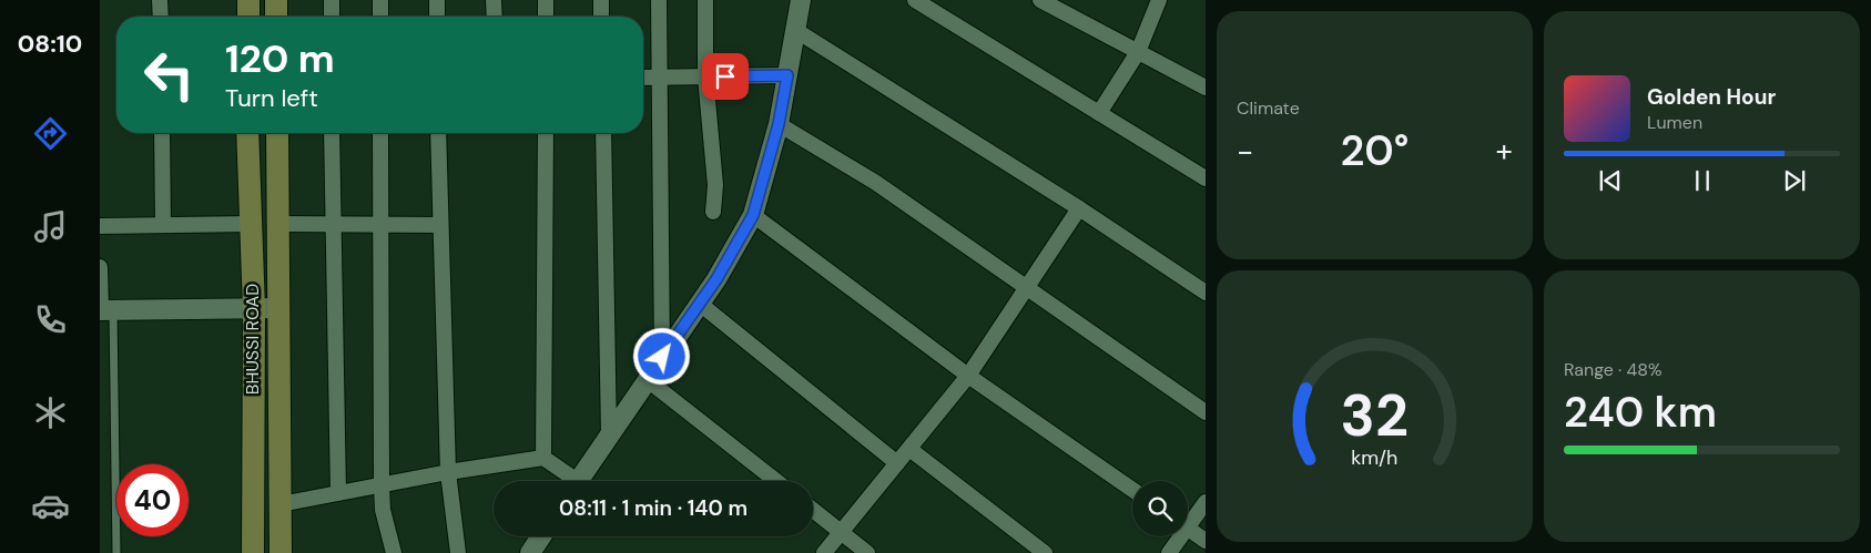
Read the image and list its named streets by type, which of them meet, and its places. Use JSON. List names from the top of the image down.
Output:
{
  "streets": {
    "main road": ["BHUSSI ROAD"]
  },
  "page": {
    "tabs": "08:10",
    "tile": [
      "Climate",
      ["Range · 48%", "240 km"]
    ],
    "turn": ["120 m", "Turn left"],
    "song": ["Golden Hour", "Lumen"],
    "heat": ["−", "20°", "+"],
    "limit": "40",
    "trip": "08:11 · 1 min · 140 m",
    "gauge": ["32", "km/h"]
  }
}
